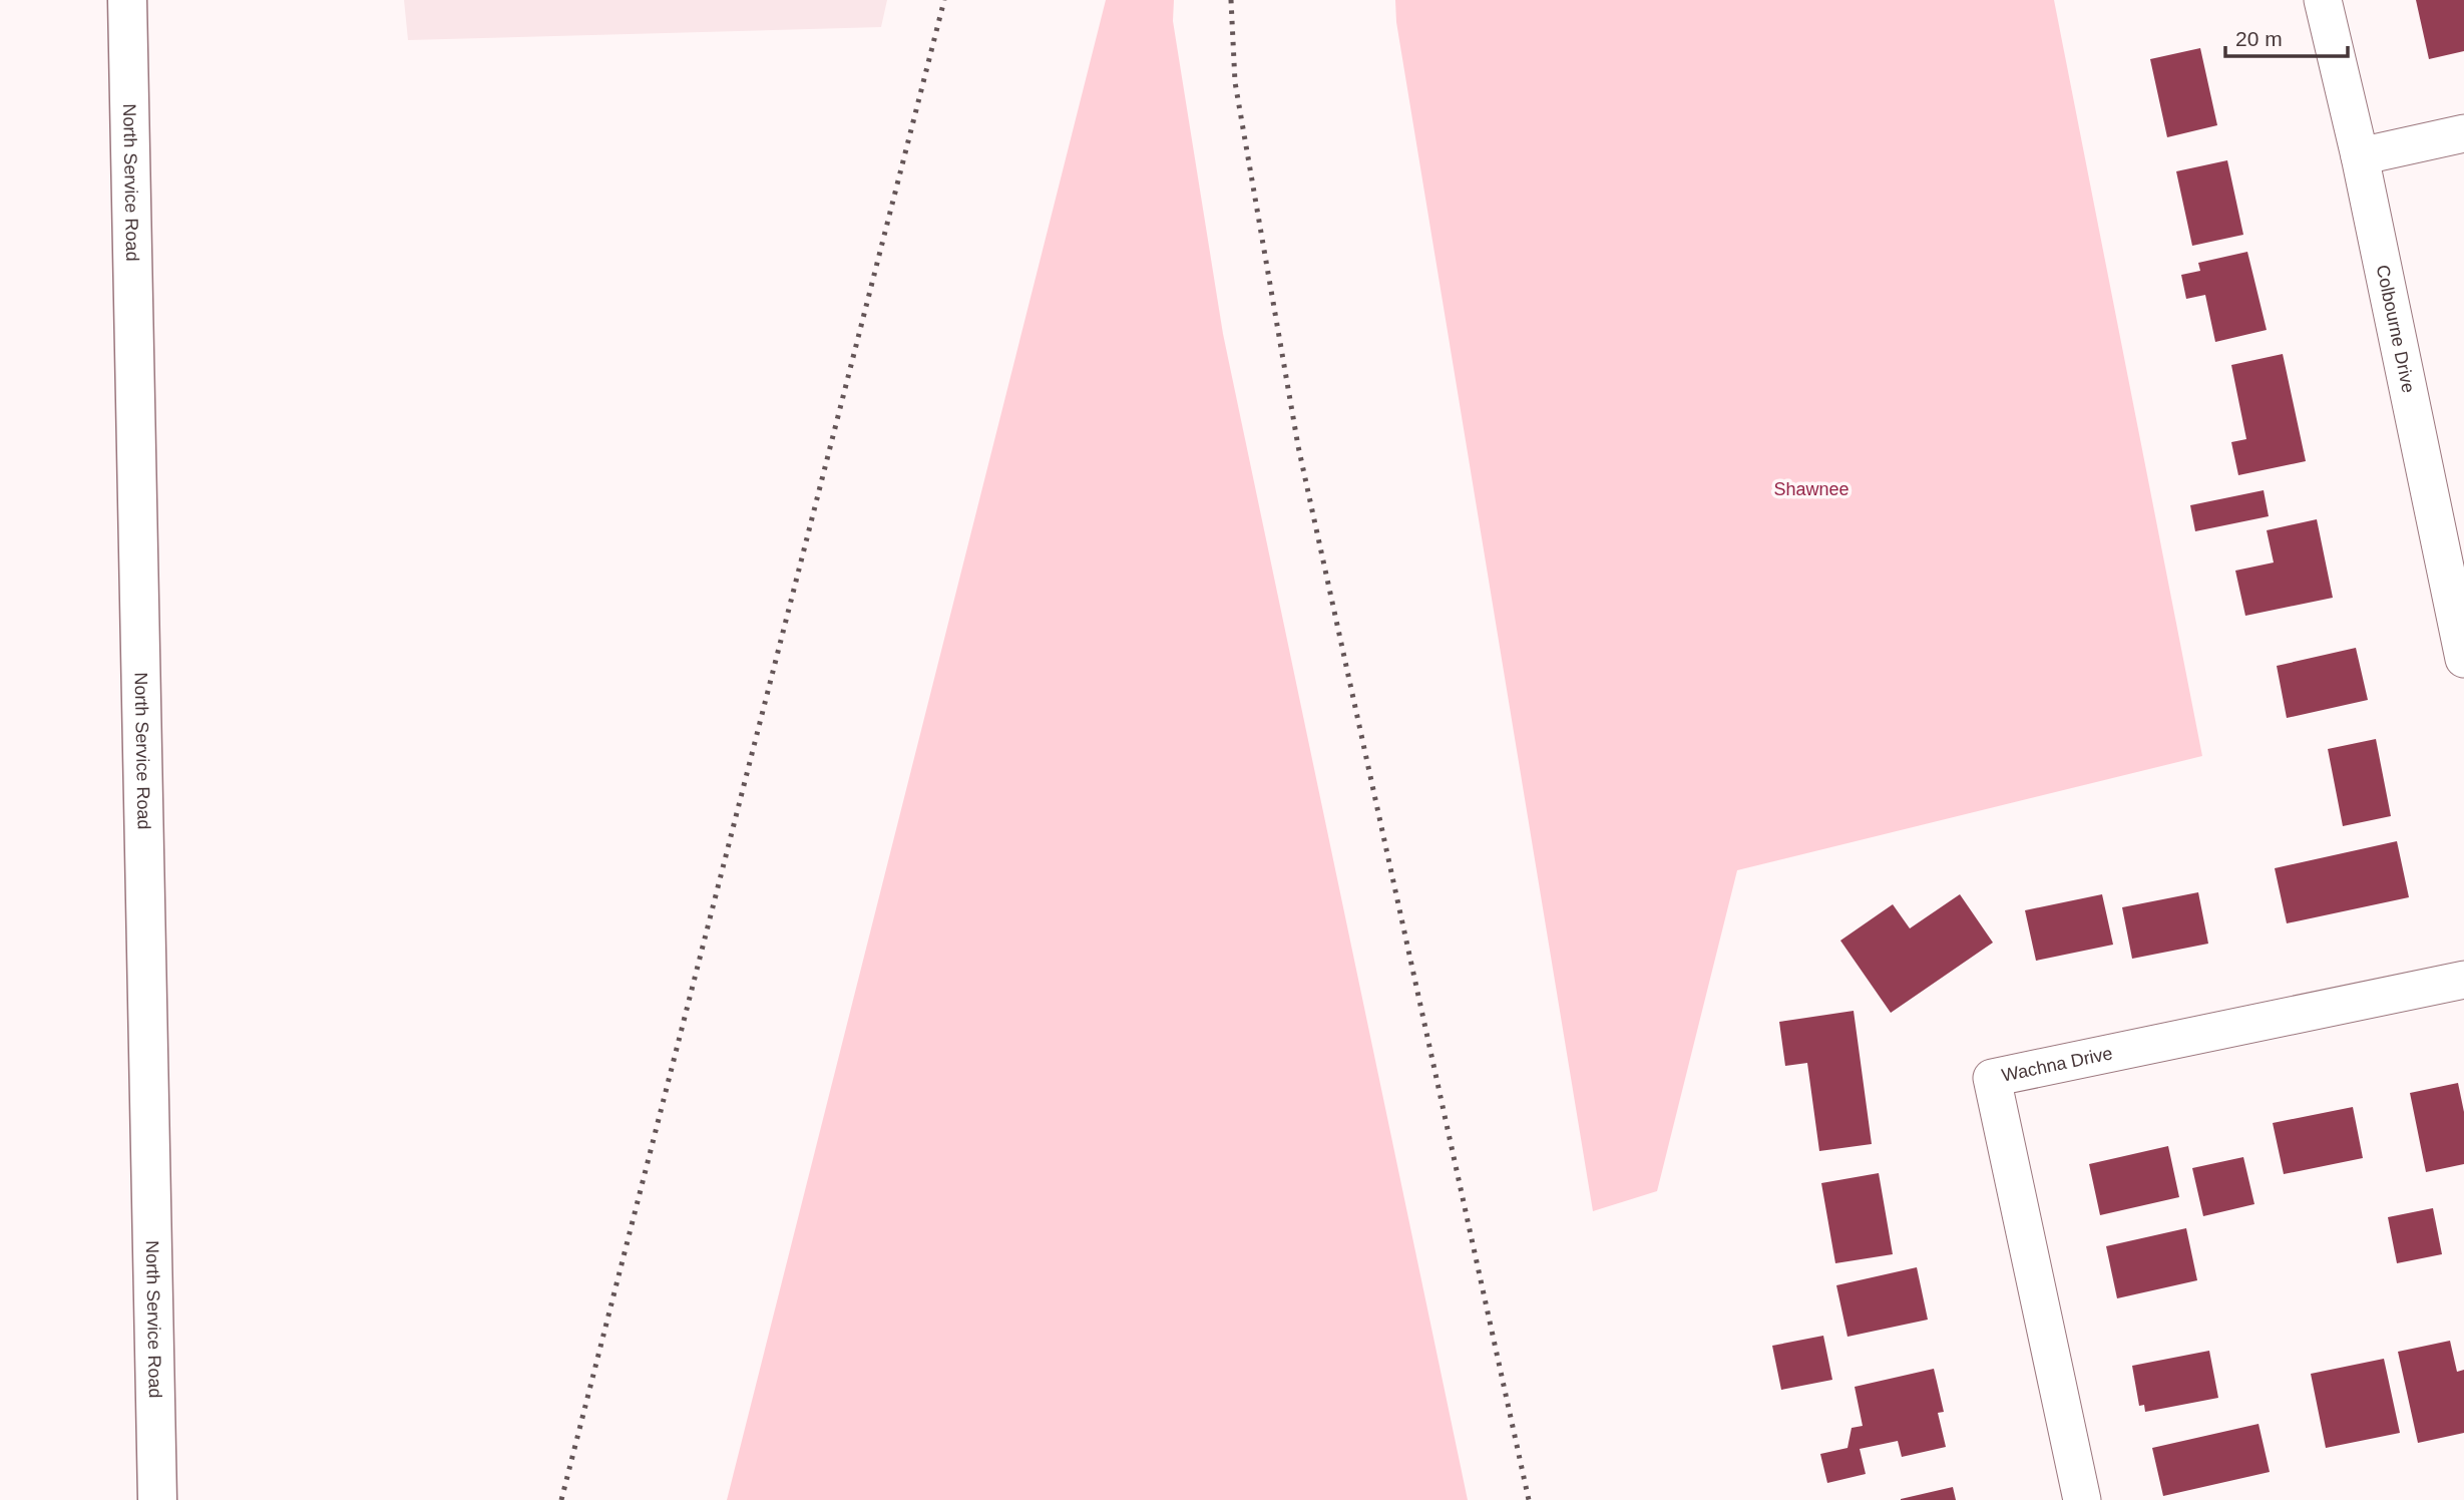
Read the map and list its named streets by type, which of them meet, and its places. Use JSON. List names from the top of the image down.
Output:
{
  "streets": {
    "street": ["North Service Road", "Colbourne Drive", "Wachna Drive"]
  },
  "parks": ["Shawnee"],
  "scale_bar": "20 m"
}
